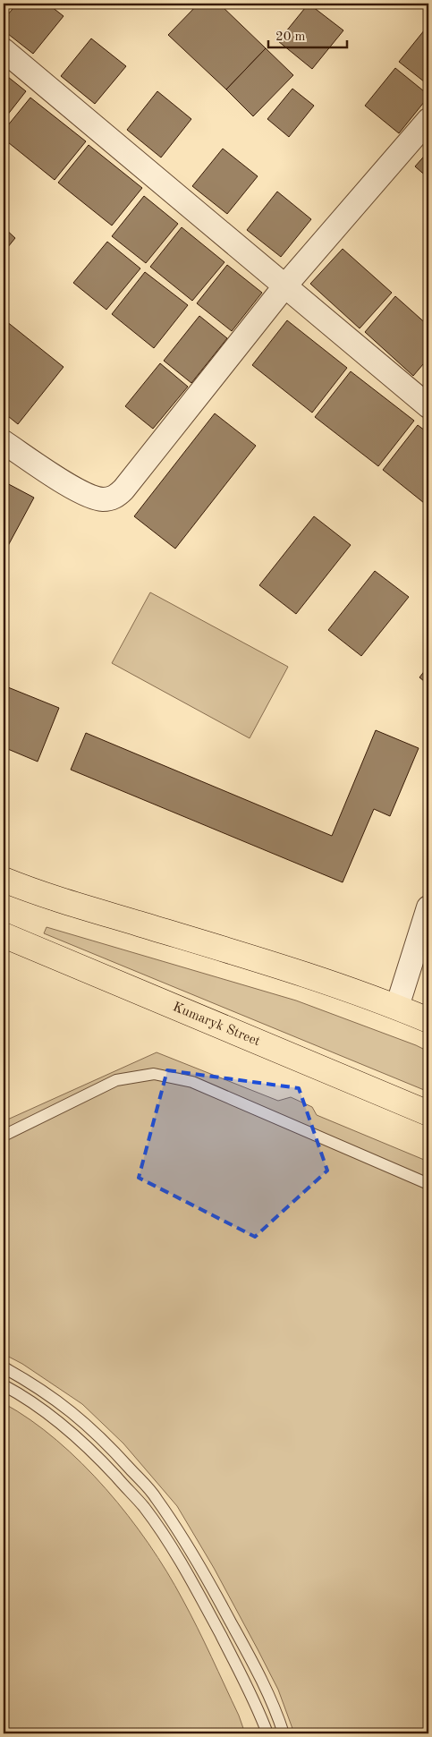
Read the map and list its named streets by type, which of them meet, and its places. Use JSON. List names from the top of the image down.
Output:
{
  "streets": {
    "main road": ["Kumaryk Street"]
  },
  "scale_bar": "20 m"
}
